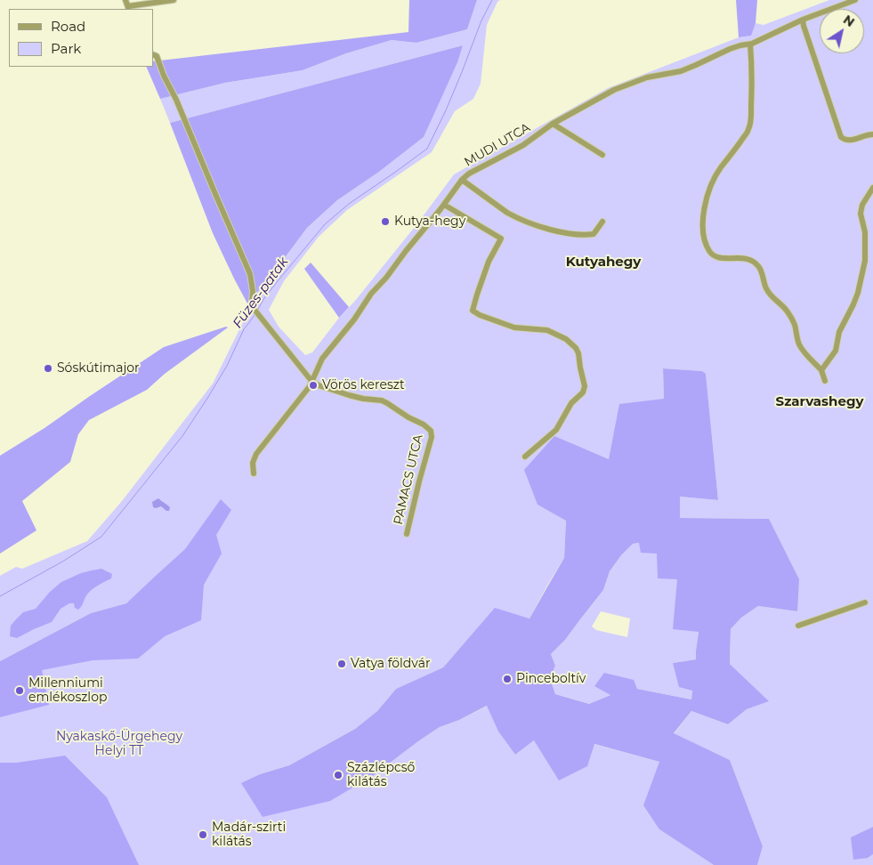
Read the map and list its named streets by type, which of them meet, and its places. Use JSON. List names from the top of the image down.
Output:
{
  "streets": {
    "street": ["MUDI UTCA", "PAMACS UTCA"]
  },
  "crossings": [
    ["MUDI UTCA", "PAMACS UTCA"]
  ],
  "districts": ["Kutyahegy", "Szarvashegy"],
  "water": ["Füzes-patak"],
  "parks": ["Nyakaskő-Ürgehegy Helyi TT"],
  "places": [
    "Kutya-hegy",
    "Sóskútimajor",
    "Vörös kereszt",
    "Vatya földvár",
    "Pinceboltív",
    "Millenniumi emlékoszlop",
    "Százlépcső kilátás",
    "Madár-szirti kilátás"
  ],
  "legend": ["Road", "Park"],
  "north": "top right"
}
